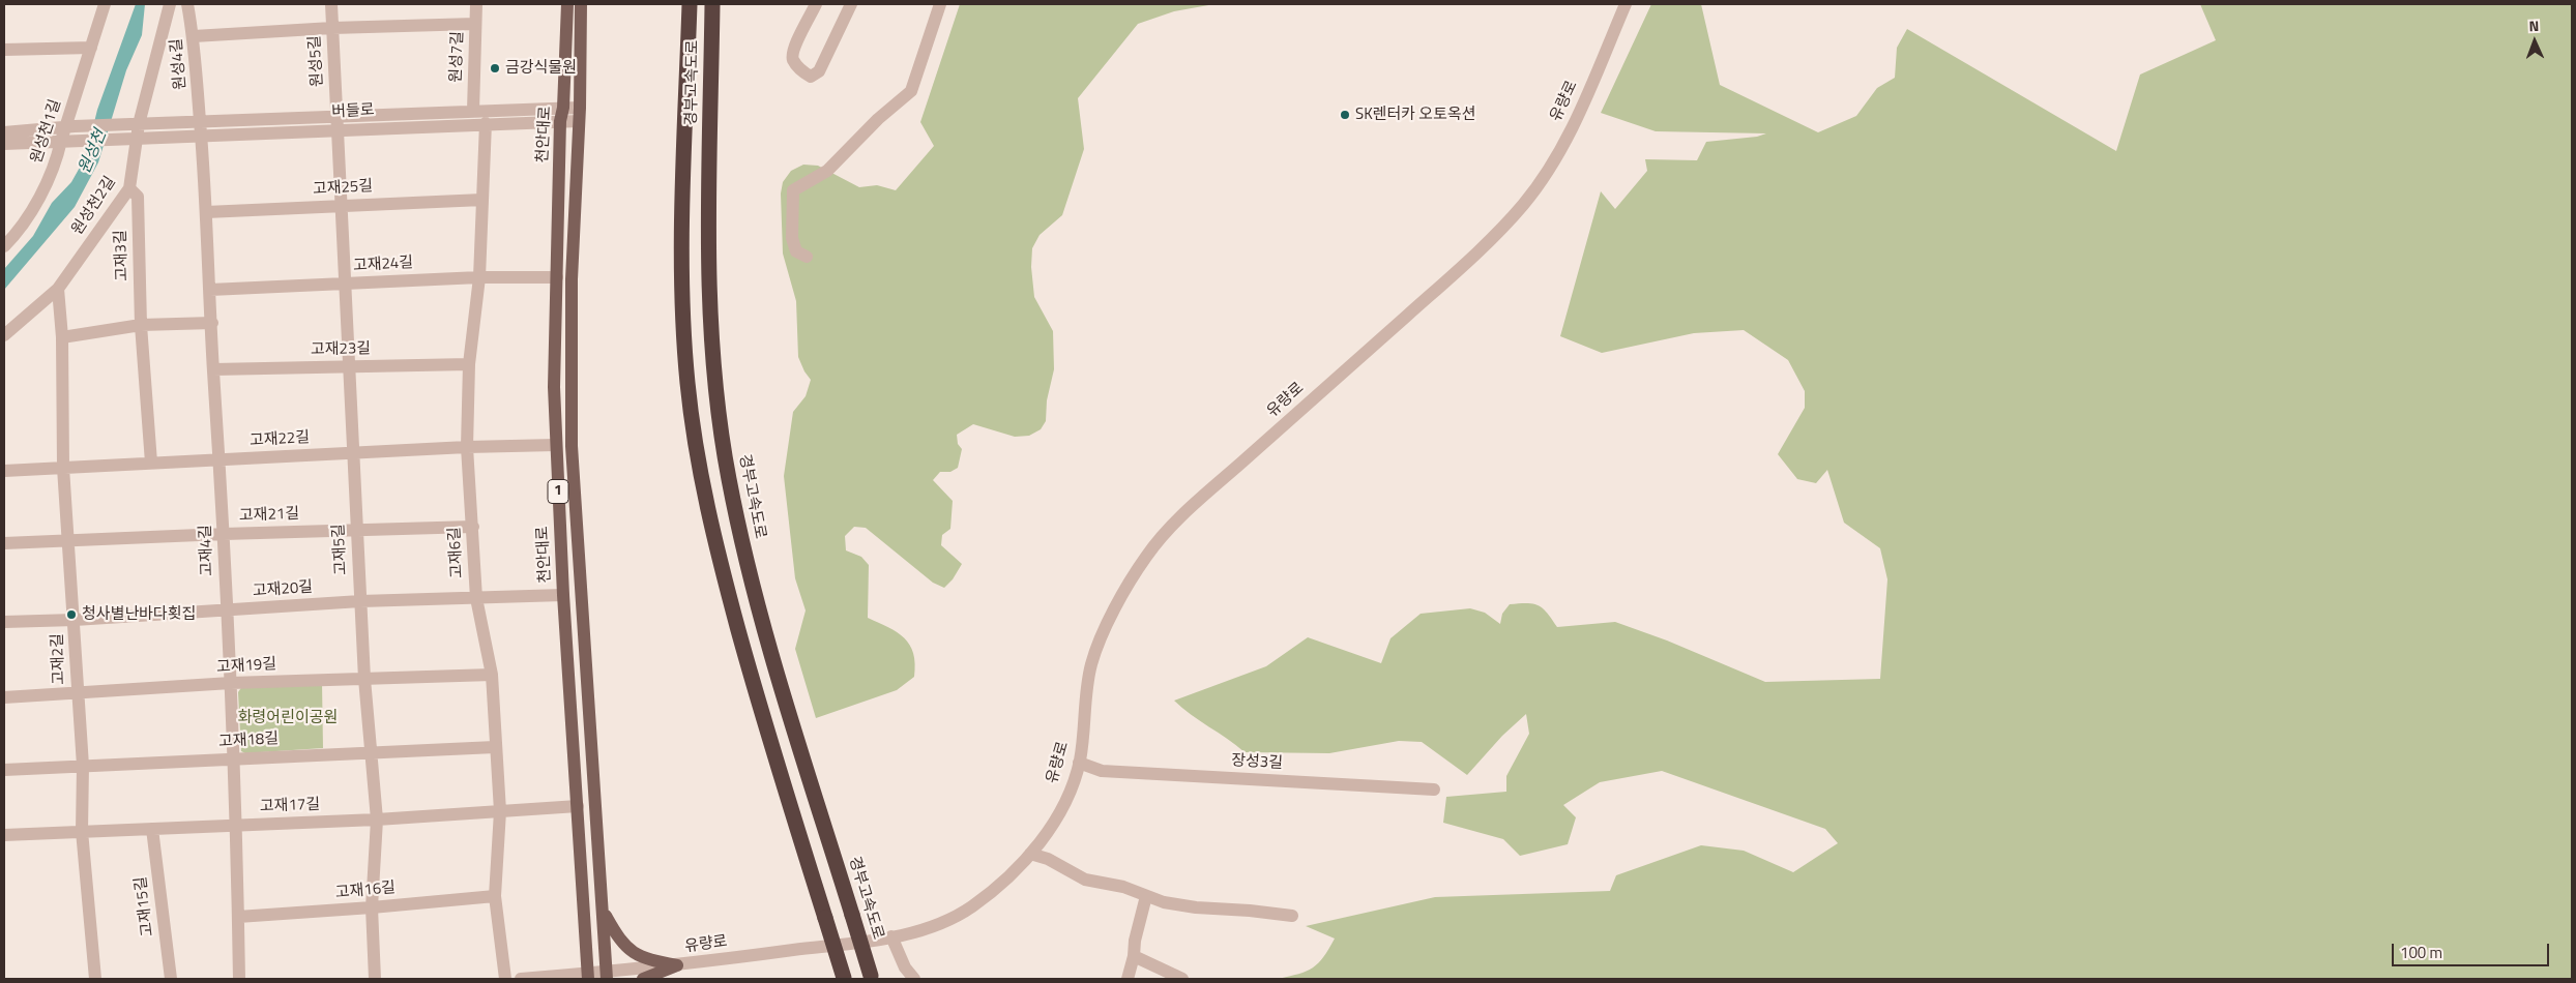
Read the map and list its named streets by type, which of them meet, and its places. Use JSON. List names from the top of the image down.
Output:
{
  "streets": {
    "highway": ["경부고속도로"],
    "main road": ["천안대로", "1"],
    "street": [
      "원성7길",
      "원성5길",
      "원성4길",
      "유량로",
      "버들로",
      "원성천1길",
      "고재25길",
      "원성천2길",
      "고재3길",
      "고재24길",
      "고재23길",
      "고재22길",
      "고재21길",
      "고재5길",
      "고재4길",
      "고재6길",
      "고재20길",
      "고재2길",
      "고재19길",
      "고재18길",
      "장성3길",
      "고재17길",
      "고재16길",
      "고재15길"
    ]
  },
  "crossings": [
    ["원성7길", "버들로"],
    ["원성5길", "버들로"],
    ["원성5길", "고재5길"],
    ["원성4길", "버들로"],
    ["원성4길", "고재4길"],
    ["유량로", "1"],
    ["유량로", "장성3길"],
    ["버들로", "원성천1길"],
    ["버들로", "천안대로"],
    ["버들로", "원성천2길"],
    ["버들로", "1"],
    ["버들로", "고재5길"],
    ["버들로", "고재4길"],
    ["버들로", "고재6길"],
    ["천안대로", "고재24길"],
    ["천안대로", "고재22길"],
    ["천안대로", "고재20길"],
    ["천안대로", "고재17길"],
    ["고재25길", "고재5길"],
    ["고재25길", "고재4길"],
    ["고재25길", "고재6길"],
    ["원성천2길", "고재3길"],
    ["원성천2길", "고재2길"],
    ["고재3길", "고재22길"],
    ["고재24길", "고재5길"],
    ["고재24길", "고재4길"],
    ["고재24길", "고재6길"],
    ["고재23길", "고재5길"],
    ["고재23길", "고재4길"],
    ["고재23길", "고재6길"],
    ["고재22길", "고재5길"],
    ["고재22길", "고재4길"],
    ["고재22길", "고재6길"],
    ["고재22길", "고재2길"],
    ["고재21길", "고재5길"],
    ["고재21길", "고재4길"],
    ["고재21길", "고재6길"],
    ["고재21길", "고재2길"],
    ["고재5길", "고재20길"],
    ["고재5길", "고재19길"],
    ["고재5길", "고재18길"],
    ["고재5길", "고재17길"],
    ["고재5길", "고재16길"],
    ["고재4길", "고재20길"],
    ["고재4길", "고재19길"],
    ["고재4길", "고재18길"],
    ["고재4길", "고재17길"],
    ["고재4길", "고재16길"],
    ["고재6길", "고재20길"],
    ["고재6길", "고재19길"],
    ["고재6길", "고재18길"],
    ["고재6길", "고재17길"],
    ["고재6길", "고재16길"],
    ["고재20길", "고재2길"],
    ["고재2길", "고재19길"],
    ["고재2길", "고재18길"],
    ["고재2길", "고재17길"],
    ["고재17길", "고재15길"]
  ],
  "water": ["원성천"],
  "parks": ["화령어린이공원"],
  "places": ["금강식물원", "SK렌터카 오토옥션", "청사별난바다횟집"],
  "scale_bar": "100 m",
  "north": "top"
}
